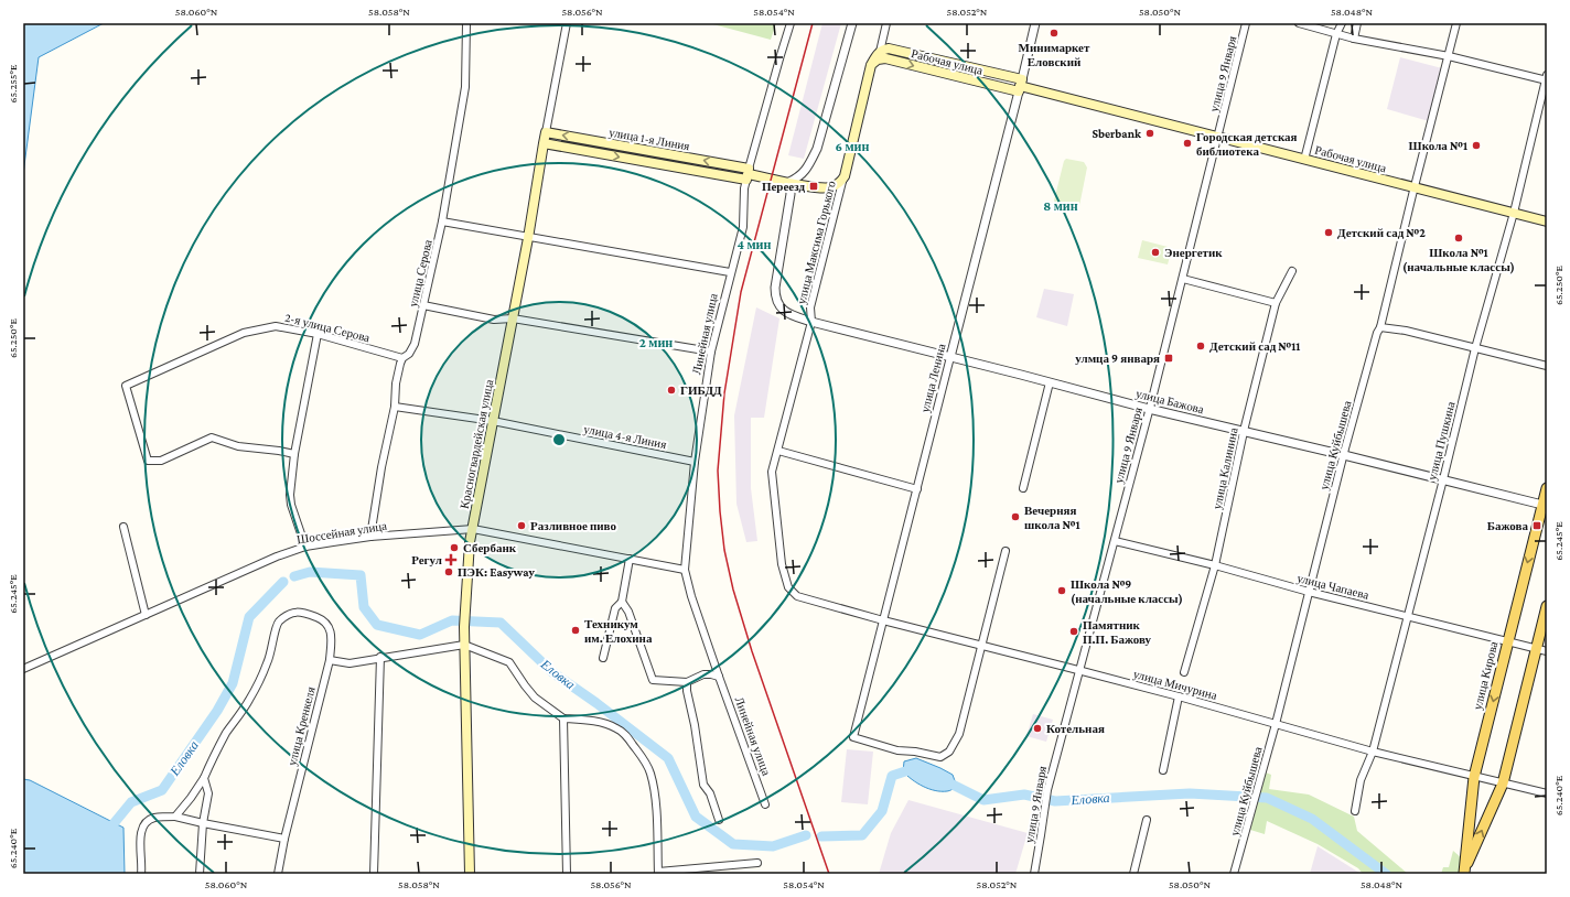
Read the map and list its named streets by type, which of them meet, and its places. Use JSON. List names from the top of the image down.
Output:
{
  "streets": {
    "main road": [
      "Рабочая улица",
      "улица 1-я Линия",
      "улица Максима Горького",
      "Красногвардейская улица",
      "улица Кирова"
    ],
    "street": [
      "улица 9 Января",
      "улица Серова",
      "2-я улица Серова",
      "Линейная улица",
      "улица Ленина",
      "улица Бажова",
      "улица 4-я Линия",
      "улица Пушкина",
      "улица Куйбышева",
      "улица Калинина",
      "Шоссейная улица",
      "улица Чапаева",
      "улица Мичурина",
      "улица Кренкеля"
    ]
  },
  "crossings": [
    ["Рабочая улица", "улица 9 Января"],
    ["Рабочая улица", "улица Максима Горького"],
    ["Рабочая улица", "улица Ленина"],
    ["Рабочая улица", "улица Пушкина"],
    ["Рабочая улица", "улица Куйбышева"],
    ["улица 9 Января", "улица Бажова"],
    ["улица 9 Января", "улица Чапаева"],
    ["улица 9 Января", "улица Мичурина"],
    ["улица 1-я Линия", "улица Максима Горького"],
    ["улица 1-я Линия", "Линейная улица"],
    ["улица 1-я Линия", "Красногвардейская улица"],
    ["улица Максима Горького", "улица Бажова"],
    ["улица Максима Горького", "улица Мичурина"],
    ["улица Серова", "2-я улица Серова"],
    ["улица Серова", "улица 4-я Линия"],
    ["улица Серова", "Шоссейная улица"],
    ["Линейная улица", "улица 4-я Линия"],
    ["Линейная улица", "Шоссейная улица"],
    ["улица Ленина", "улица Бажова"],
    ["улица Ленина", "улица Мичурина"],
    ["улица Бажова", "улица Пушкина"],
    ["улица Бажова", "улица Куйбышева"],
    ["улица Бажова", "улица Калинина"],
    ["улица Бажова", "улица Кирова"],
    ["улица 4-я Линия", "Красногвардейская улица"],
    ["улица Пушкина", "улица Чапаева"],
    ["улица Пушкина", "улица Мичурина"],
    ["Красногвардейская улица", "Шоссейная улица"],
    ["улица Куйбышева", "улица Чапаева"],
    ["улица Куйбышева", "улица Мичурина"],
    ["улица Калинина", "улица Чапаева"],
    ["улица Чапаева", "улица Кирова"],
    ["улица Кирова", "улица Мичурина"]
  ],
  "water": ["Еловка"],
  "places": {
    "other": [
      "Минимаркет Еловский",
      "Sberbank",
      "Городская детская библиотека",
      "Школа №1",
      "Детский сад №2",
      "Школа №1 (начальные классы)",
      "Энергетик",
      "Детский сад №11",
      "ГИБДД",
      "Вечерняя школа №1",
      "Разливное пиво",
      "Сбербанк",
      "ПЭК: Easyway",
      "Школа №9 (начальные классы)",
      "Техникум им. Елохина",
      "Памятник П.П. Бажову",
      "Котельная"
    ],
    "transit": ["Переезд", "улмца 9 января", "Бажова"],
    "health": ["Регул"]
  },
  "coordinates": [
    "58.060°N",
    "58.058°N",
    "58.056°N",
    "58.054°N",
    "58.052°N",
    "58.050°N",
    "58.048°N",
    "65.255°E",
    "65.250°E",
    "65.245°E",
    "65.240°E"
  ],
  "rings": [
    "6 мин",
    "8 мин",
    "4 мин",
    "2 мин"
  ]
}
